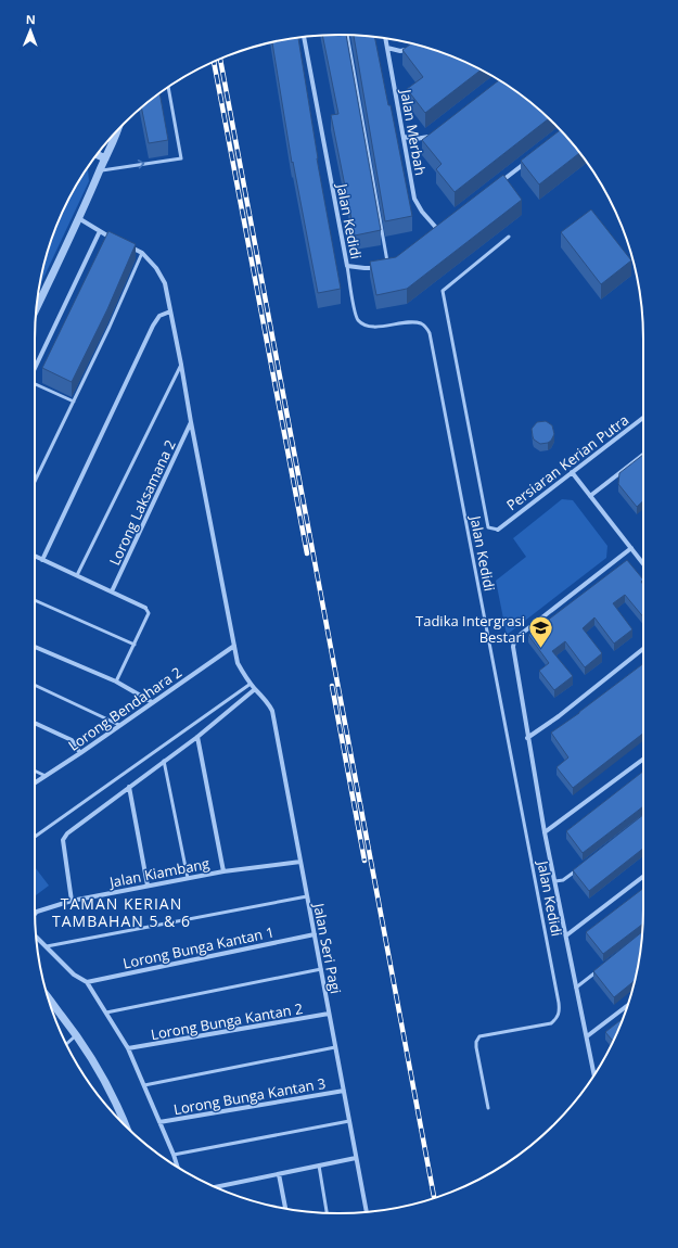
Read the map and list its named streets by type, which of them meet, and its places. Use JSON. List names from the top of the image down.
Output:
{
  "streets": {
    "street": [
      "Jalan Merbah",
      "Jalan Kedidi",
      "Persiaran Kerian Putra",
      "Lorong Laksamana 2",
      "Lorong Bendahara 2",
      "Jalan Kiambang",
      "Lorong Bunga Kantan 1",
      "Jalan Seri Pagi",
      "Lorong Bunga Kantan 2",
      "Lorong Bunga Kantan 3"
    ]
  },
  "crossings": [
    ["Lorong Laksamana 2", "Jalan Seri Pagi"],
    ["Lorong Bendahara 2", "Jalan Seri Pagi"],
    ["Jalan Kiambang", "Jalan Seri Pagi"],
    ["Lorong Bunga Kantan 1", "Jalan Seri Pagi"],
    ["Jalan Seri Pagi", "Lorong Bunga Kantan 2"],
    ["Jalan Seri Pagi", "Lorong Bunga Kantan 3"]
  ],
  "districts": ["TAMAN KERIAN TAMBAHAN 5 & 6"],
  "places": {
    "school or university": ["Tadika Intergrasi Bestari"]
  },
  "north": "top"
}
